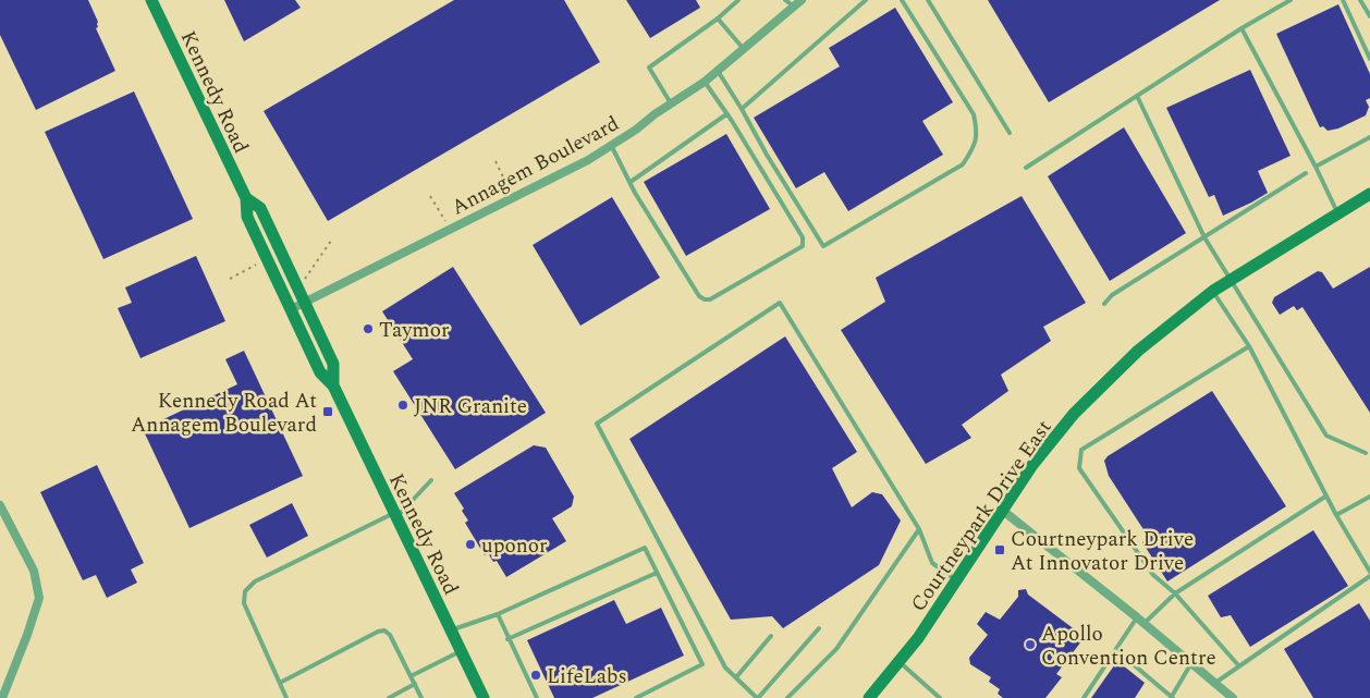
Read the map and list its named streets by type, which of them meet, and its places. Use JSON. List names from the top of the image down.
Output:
{
  "streets": {
    "main road": ["Kennedy Road", "Courtneypark Drive East"],
    "street": ["Annagem Boulevard"]
  },
  "crossings": [
    ["Kennedy Road", "Annagem Boulevard"]
  ],
  "places": {
    "other": [
      "Taymor",
      "JNR Granite",
      "uponor",
      "Apollo Convention Centre",
      "LifeLabs"
    ],
    "transit": ["Kennedy Road At Annagem Boulevard", "Courtneypark Drive At Innovator Drive"]
  }
}
